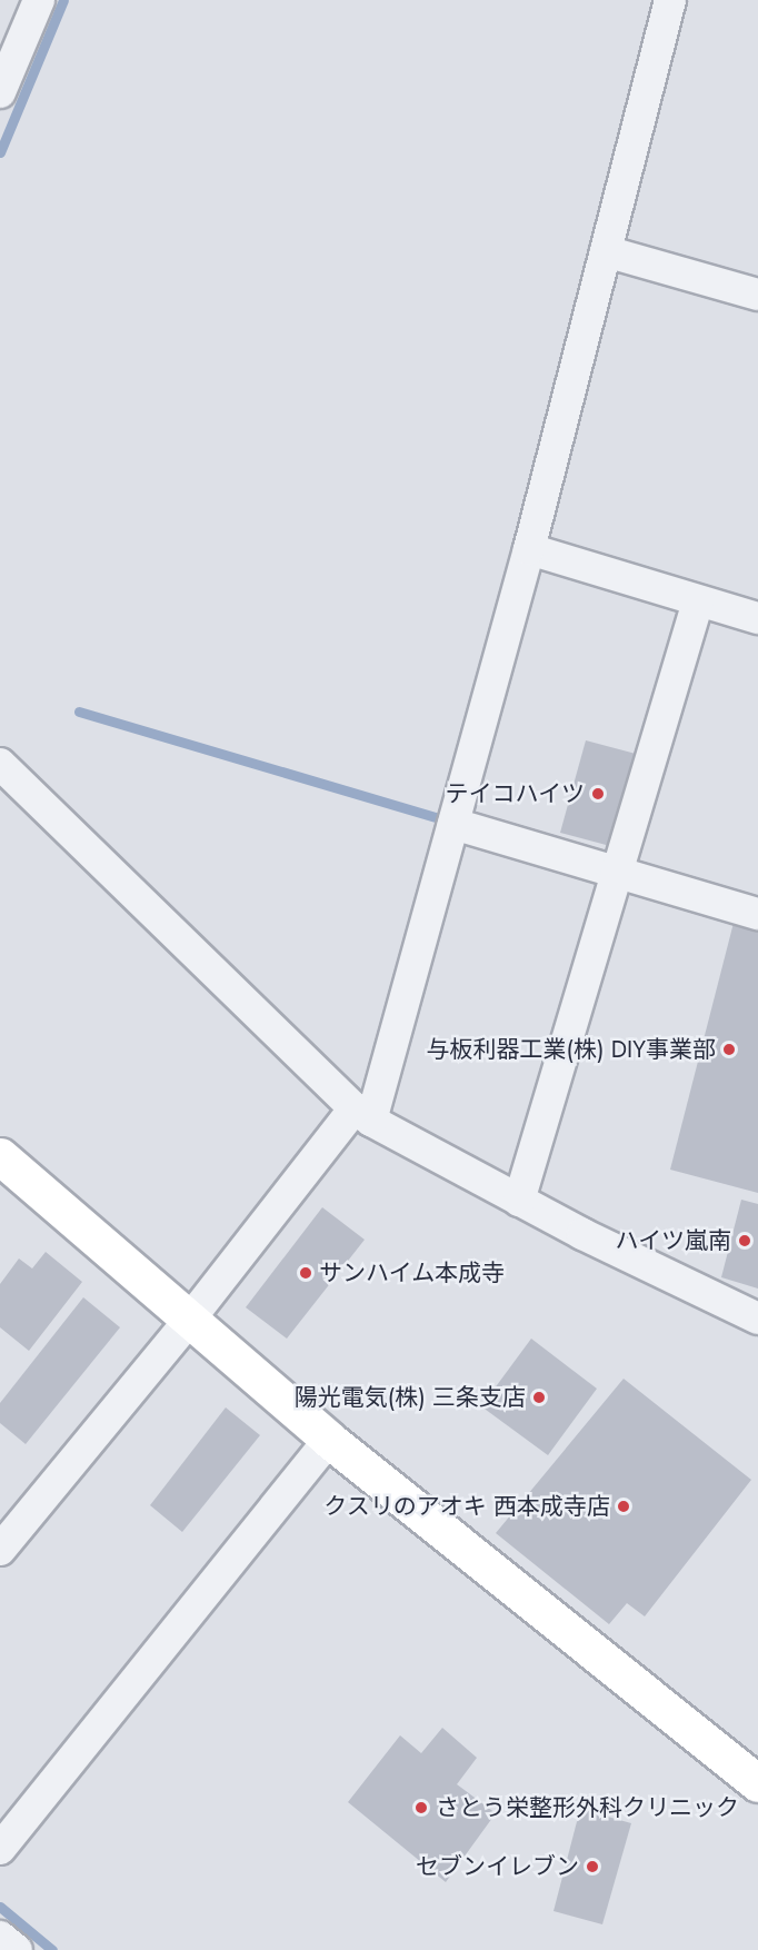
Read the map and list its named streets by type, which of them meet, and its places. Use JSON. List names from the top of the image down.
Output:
{
  "places": [
    "テイコハイツ",
    "与板利器工業(株) DIY事業部",
    "ハイツ嵐南",
    "サンハイム本成寺",
    "陽光電気(株) 三条支店",
    "クスリのアオキ 西本成寺店",
    "さとう栄整形外科クリニック",
    "セブンイレブン"
  ]
}
